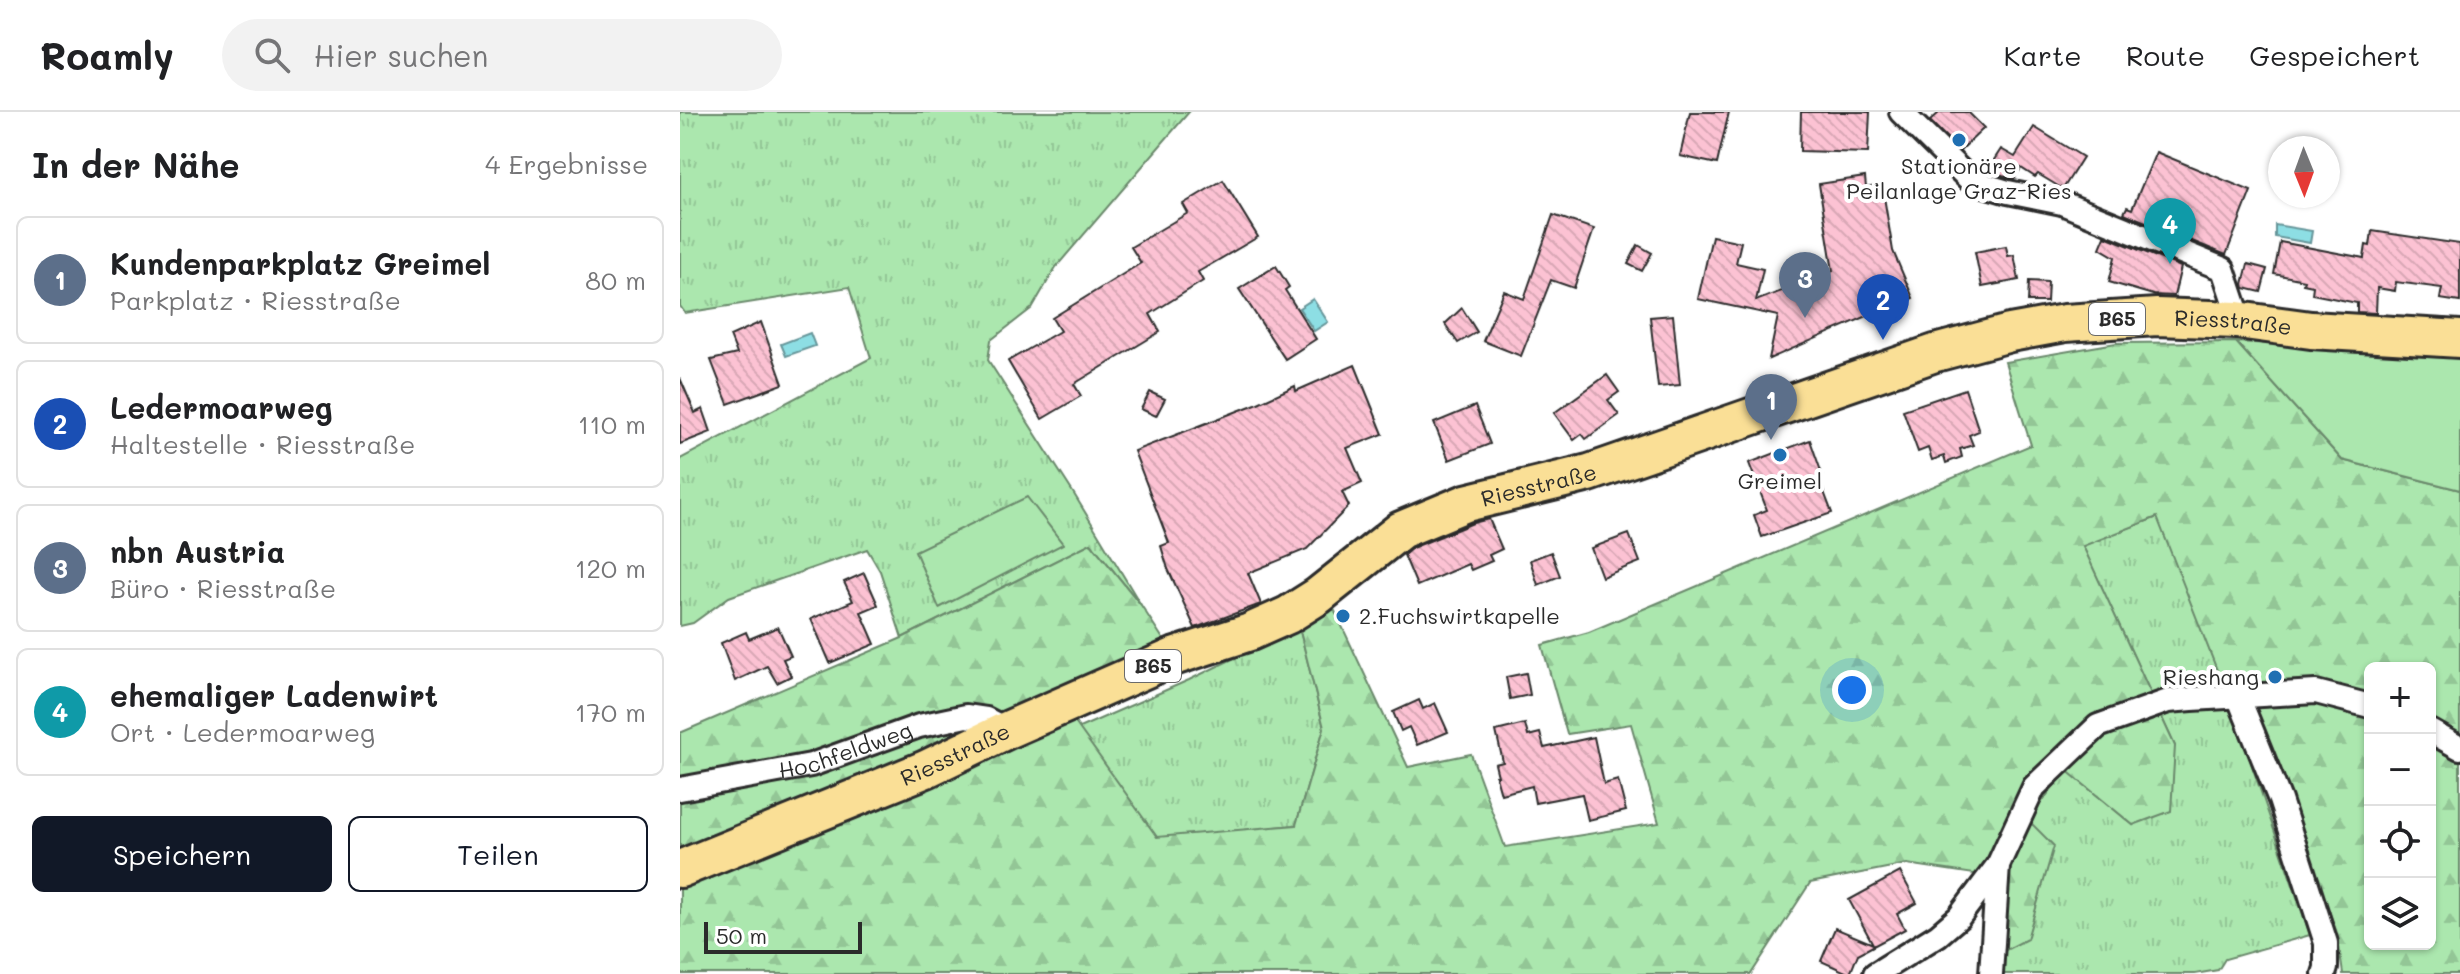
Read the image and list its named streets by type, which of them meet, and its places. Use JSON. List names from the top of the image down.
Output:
{
  "streets": {
    "main road": ["B65", "Riesstraße"],
    "street": ["Hochfeldweg"]
  },
  "crossings": [
    ["Riesstraße", "Hochfeldweg"]
  ],
  "places": [
    "Stationäre Peilanlage Graz-Ries",
    "Greimel",
    "2.Fuchswirtkapelle",
    "Rieshang"
  ],
  "scale_bar": "50 m",
  "north": "bottom",
  "page": {
    "header": "Roamly",
    "search": "Hier suchen",
    "nav": ["Karte", "Route", "Gespeichert"],
    "heading": ["In der Nähe", "4 Ergebnisse"],
    "pins": [
      "4",
      "3",
      "2",
      "1"
    ],
    "list": [
      {
        "mark": "1",
        "name": "Kundenparkplatz Greimel",
        "note": "Parkplatz · Riesstraße",
        "value": "80 m"
      },
      {
        "mark": "2",
        "name": "Ledermoarweg",
        "note": "Haltestelle · Riesstraße",
        "value": "110 m"
      },
      {
        "mark": "3",
        "name": "nbn Austria",
        "note": "Büro · Riesstraße",
        "value": "120 m"
      },
      {
        "mark": "4",
        "name": "ehemaliger Ladenwirt",
        "note": "Ort · Ledermoarweg",
        "value": "170 m"
      }
    ],
    "map_buttons": ["+", "−"],
    "buttons": ["Speichern", "Teilen"],
    "scale": "50 m"
  }
}
